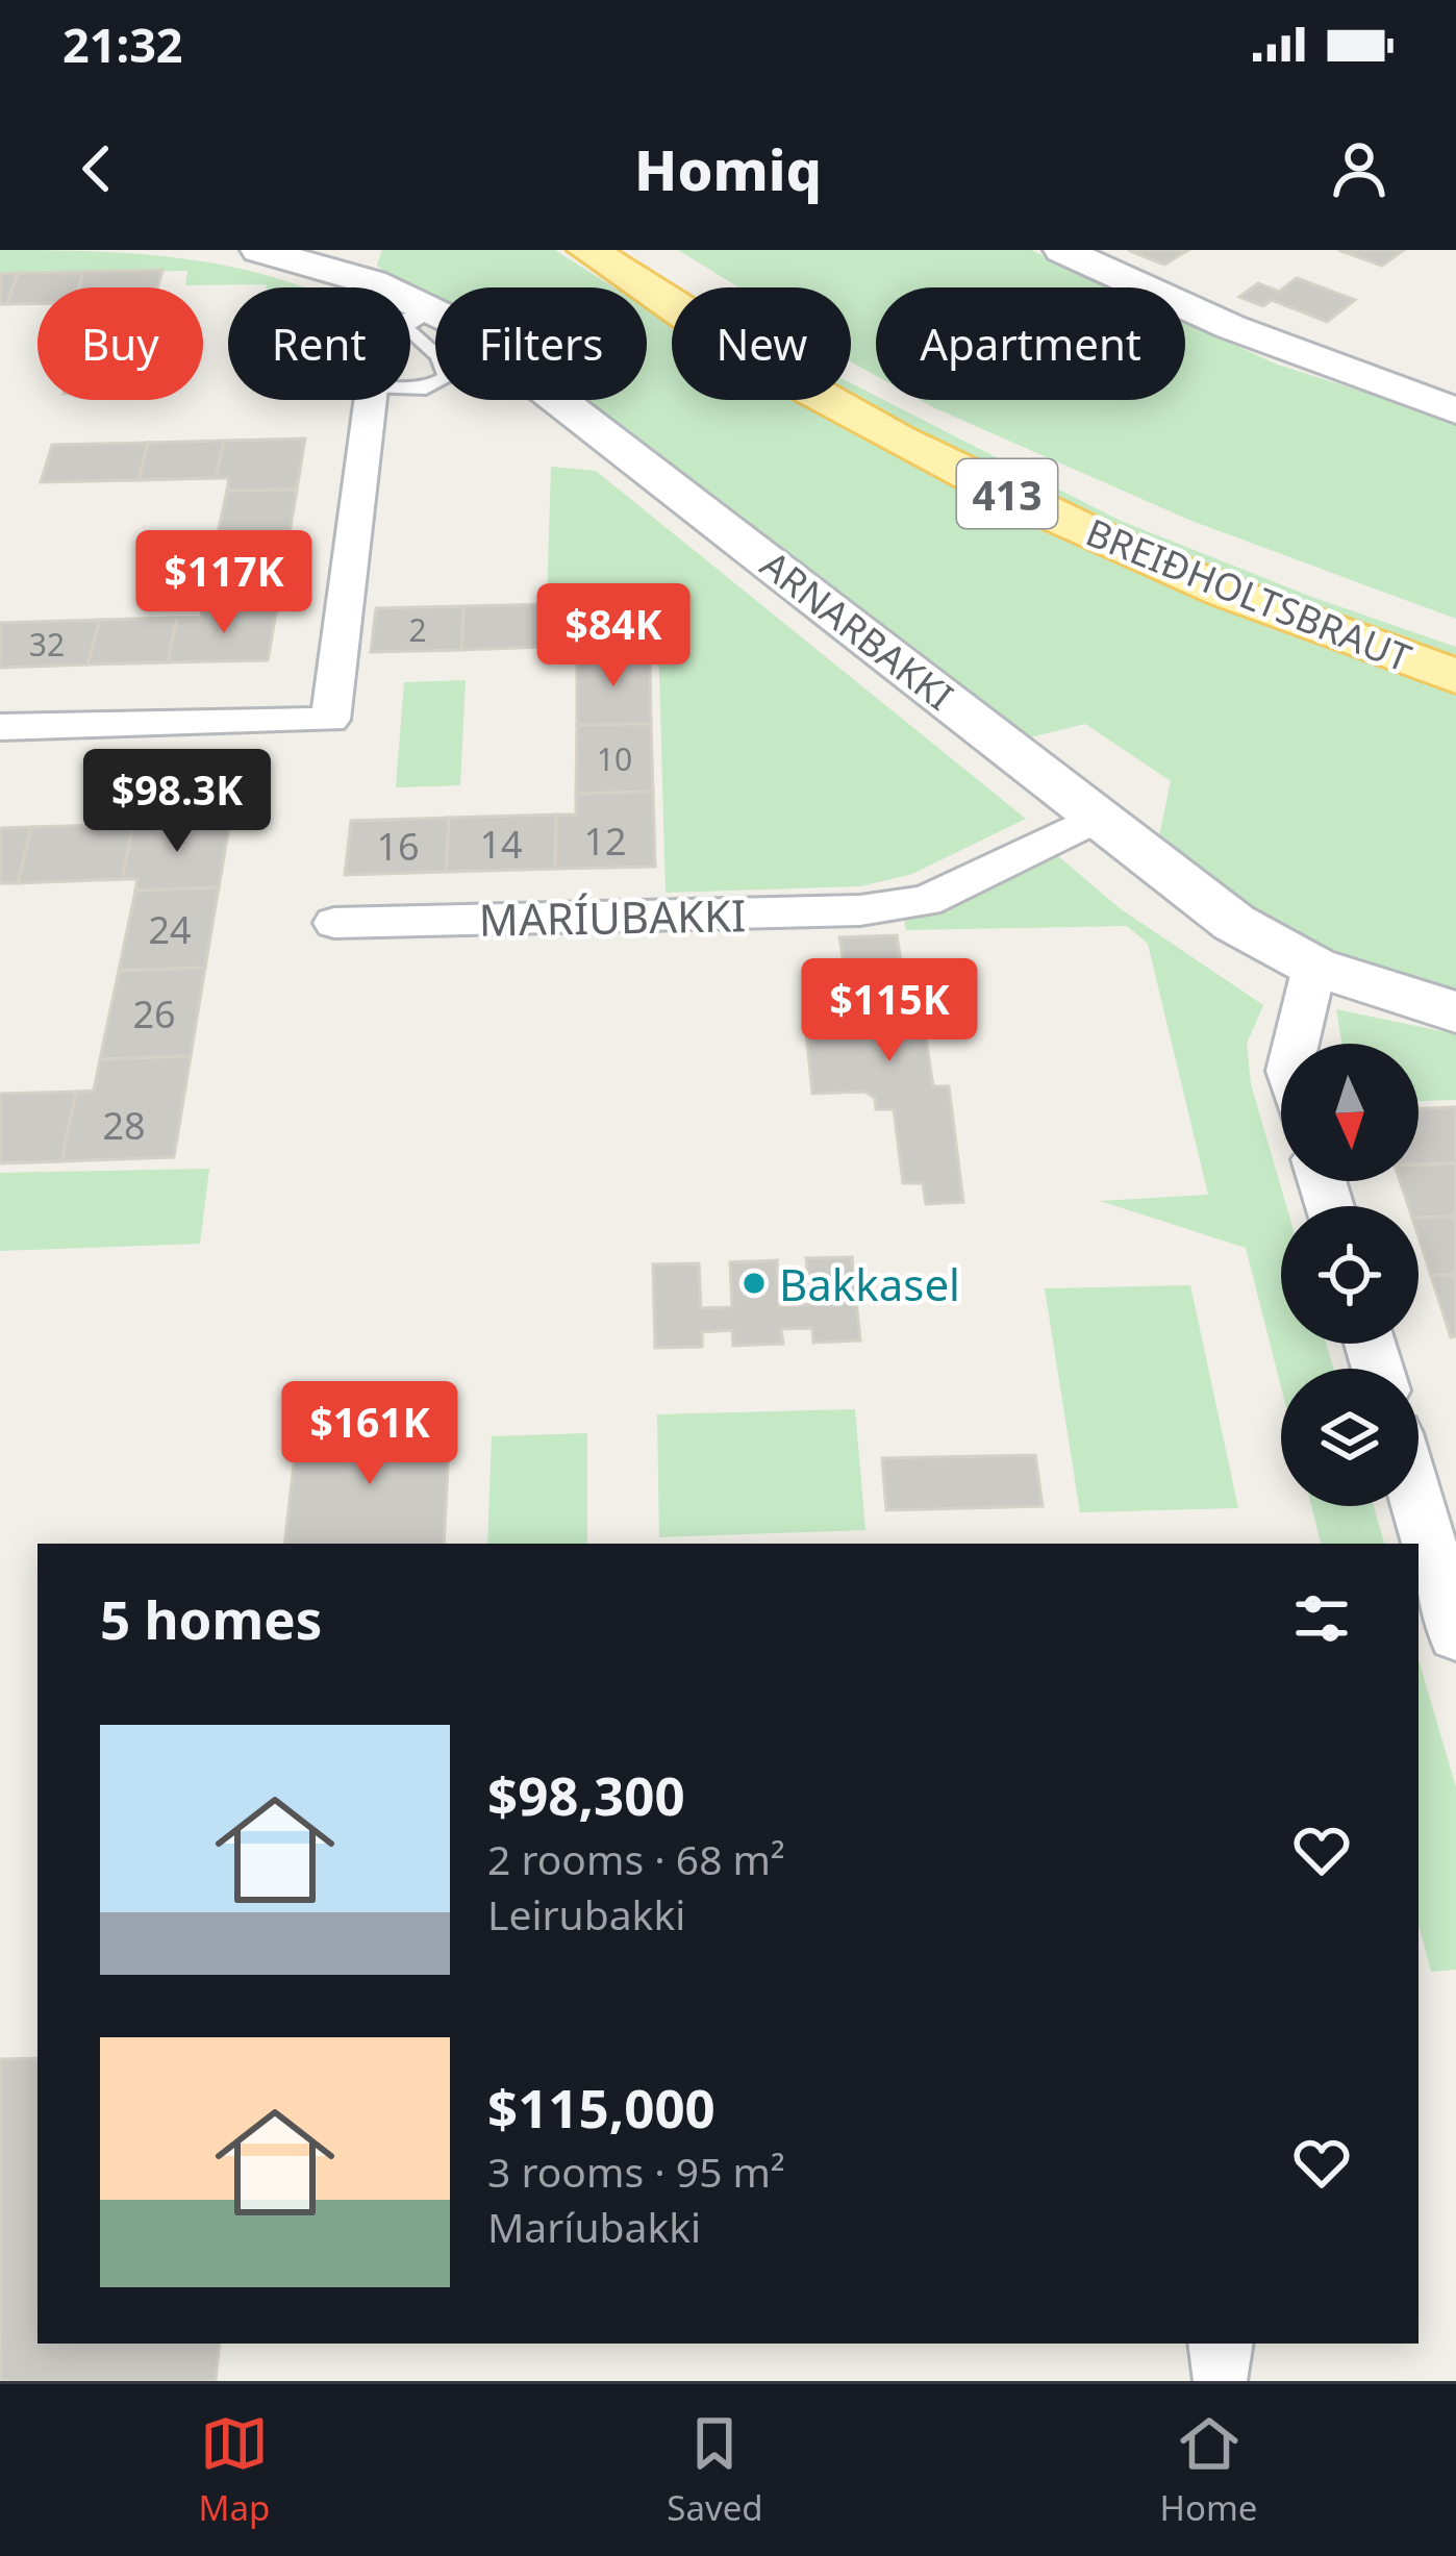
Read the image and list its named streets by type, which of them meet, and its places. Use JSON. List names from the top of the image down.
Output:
{
  "streets": {
    "main road": ["413", "BREIÐHOLTSBRAUT"],
    "street": ["ARNARBAKKI", "MARÍUBAKKI"]
  },
  "crossings": [
    ["ARNARBAKKI", "MARÍUBAKKI"]
  ],
  "places": ["Bakkasel"],
  "house_numbers": [
    "2",
    "32",
    "10",
    "12",
    "14",
    "16",
    "24",
    "26",
    "28"
  ],
  "north": "bottom",
  "page": {
    "status": "21:32",
    "header": "Homiq",
    "chip": [
      "Buy",
      "Rent",
      "Filters",
      "New",
      "Apartment"
    ],
    "price": [
      "$117K",
      "$84K",
      "$98.3K",
      "$115K",
      "$161K"
    ],
    "heading": "5 homes",
    "list": [
      {
        "name": "$98,300",
        "note": "2 rooms · 68 m² · Leirubakki"
      },
      {
        "name": "$115,000",
        "note": "3 rooms · 95 m² · Maríubakki"
      }
    ],
    "tabs": ["Map", "Saved", "Home"]
  }
}
